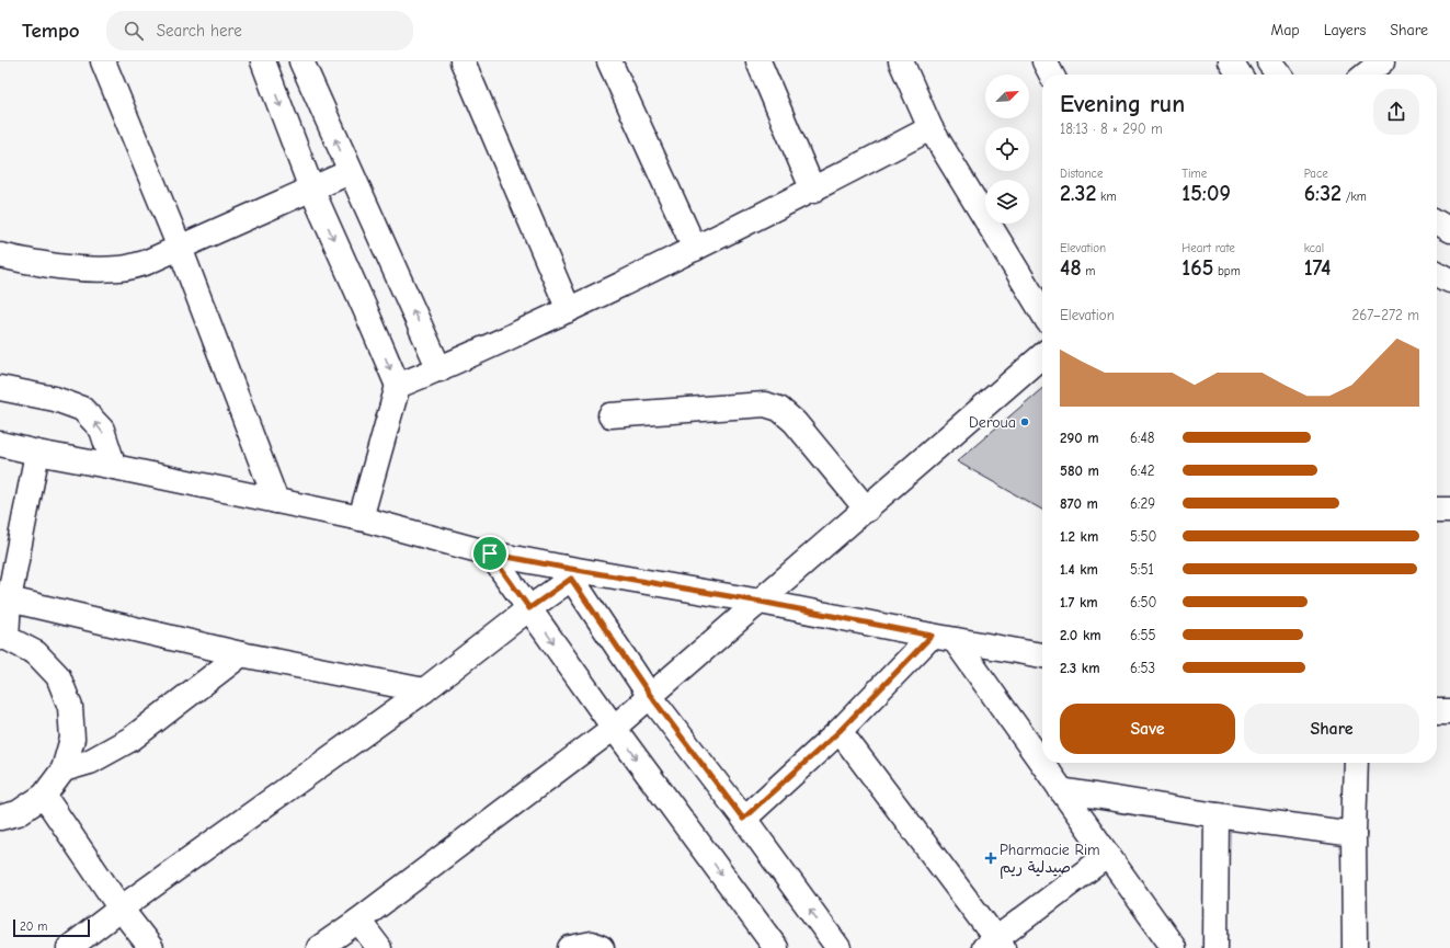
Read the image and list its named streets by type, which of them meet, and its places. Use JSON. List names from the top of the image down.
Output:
{
  "places": {
    "other": ["Deroua"],
    "health": ["Pharmacie Rim صيدلية ريم"]
  },
  "scale_bar": "20 m",
  "north": "top right",
  "page": {
    "header": "Tempo",
    "search": "Search here",
    "nav": ["Map", "Layers", "Share"],
    "heading": ["Evening run", "18:13 · 8 × 290 m"],
    "stats": [
      ["Distance", "2.32 km"],
      ["Time", "15:09"],
      ["Pace", "6:32 /km"],
      ["Elevation", "48 m"],
      ["Heart rate", "165 bpm"],
      ["kcal", "174"]
    ],
    "chart": ["Elevation", "267–272 m"],
    "list": [
      {
        "name": "290 m",
        "note": "6:48"
      },
      {
        "name": "580 m",
        "note": "6:42"
      },
      {
        "name": "870 m",
        "note": "6:29"
      },
      {
        "name": "1.2 km",
        "note": "5:50"
      },
      {
        "name": "1.4 km",
        "note": "5:51"
      },
      {
        "name": "1.7 km",
        "note": "6:50"
      },
      {
        "name": "2.0 km",
        "note": "6:55"
      },
      {
        "name": "2.3 km",
        "note": "6:53"
      }
    ],
    "buttons": ["Save", "Share"],
    "scale": "20 m"
  }
}
